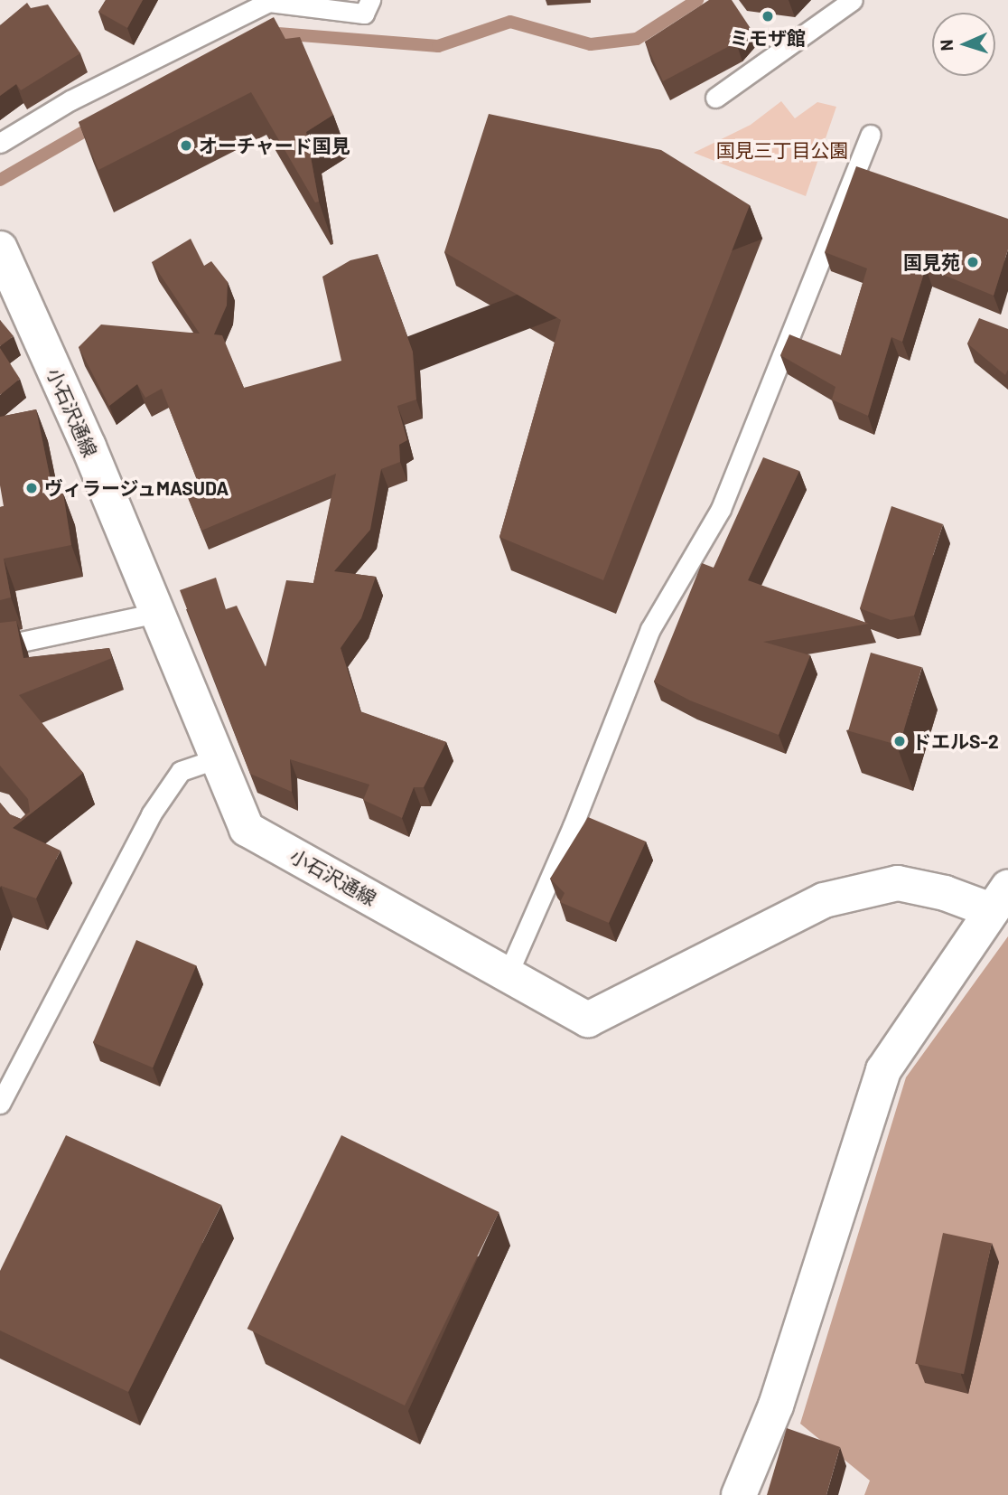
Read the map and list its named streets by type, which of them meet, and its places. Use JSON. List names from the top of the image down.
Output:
{
  "streets": {
    "street": ["小石沢通線"]
  },
  "parks": ["国見三丁目公園"],
  "places": [
    "ミモザ館",
    "オーチャード国見",
    "国見苑",
    "ヴィラージュMASUDA",
    "ドエルS-2"
  ],
  "north": "left"
}
